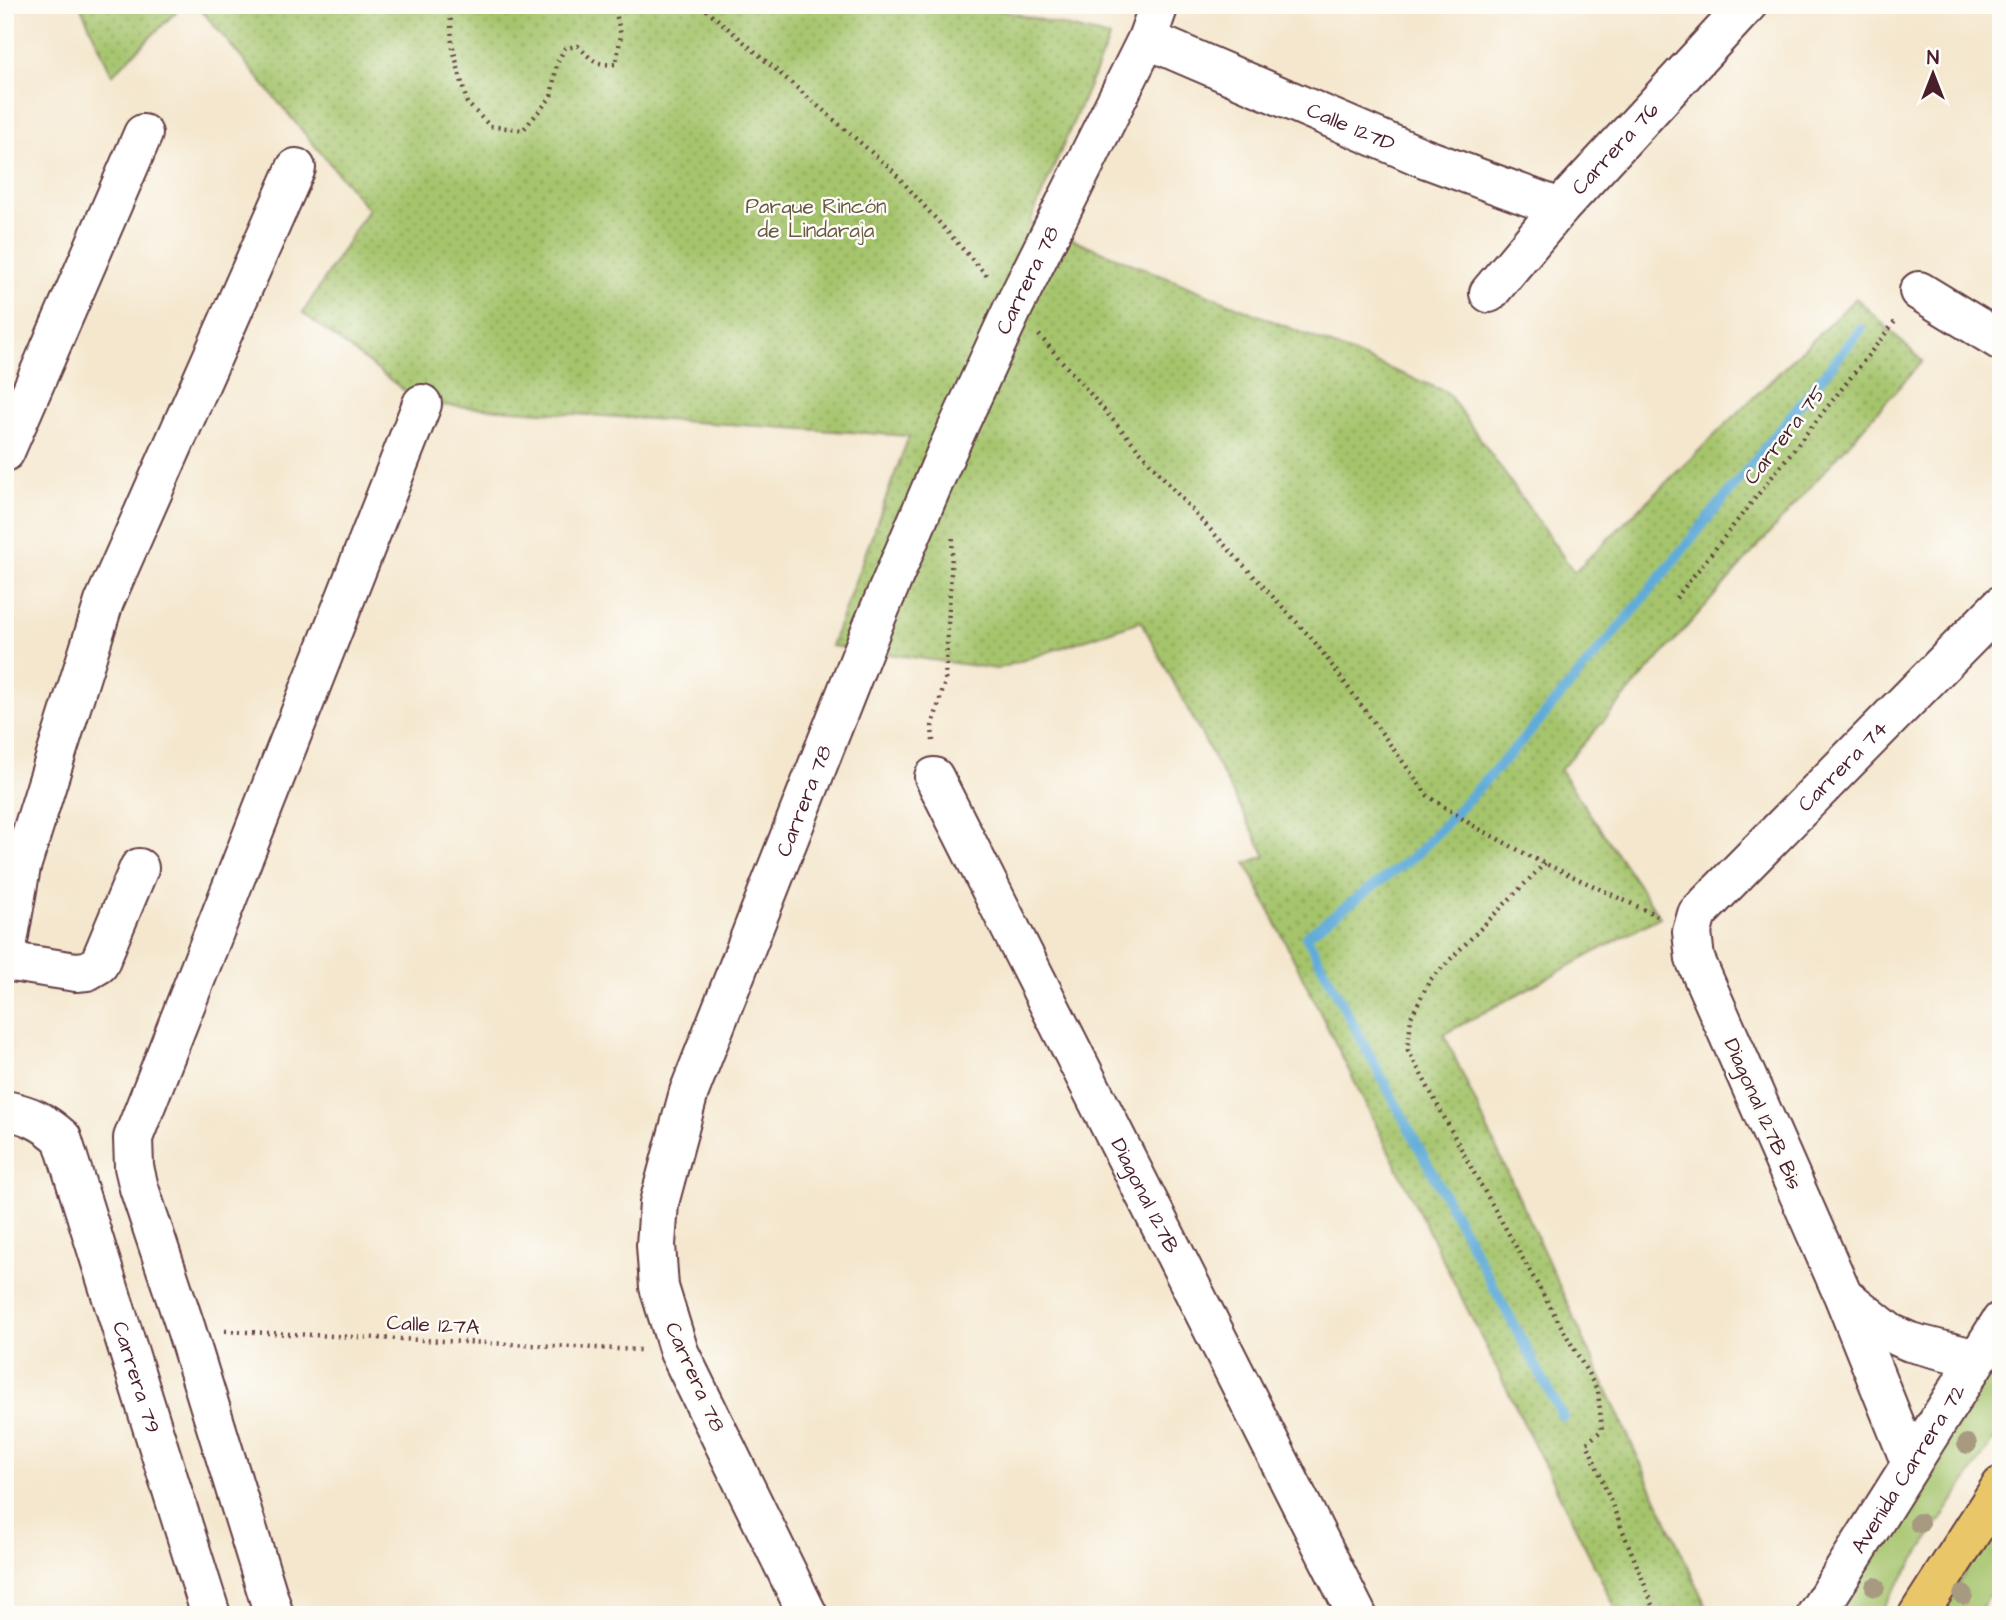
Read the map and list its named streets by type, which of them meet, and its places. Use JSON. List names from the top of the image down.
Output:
{
  "streets": {
    "street": [
      "Calle 127D",
      "Carrera 76",
      "Carrera 78",
      "Carrera 74",
      "Diagonal 127B Bis",
      "Diagonal 127B",
      "Carrera 79",
      "Avenida Carrera 72"
    ],
    "path": ["Carrera 75", "Calle 127A"]
  },
  "crossings": [
    ["Calle 127D", "Carrera 76"],
    ["Calle 127D", "Carrera 78"],
    ["Carrera 78", "Calle 127A"],
    ["Carrera 74", "Diagonal 127B Bis"],
    ["Diagonal 127B Bis", "Avenida Carrera 72"]
  ],
  "parks": ["Parque Rincón de Lindaraja"],
  "north": "top"
}
